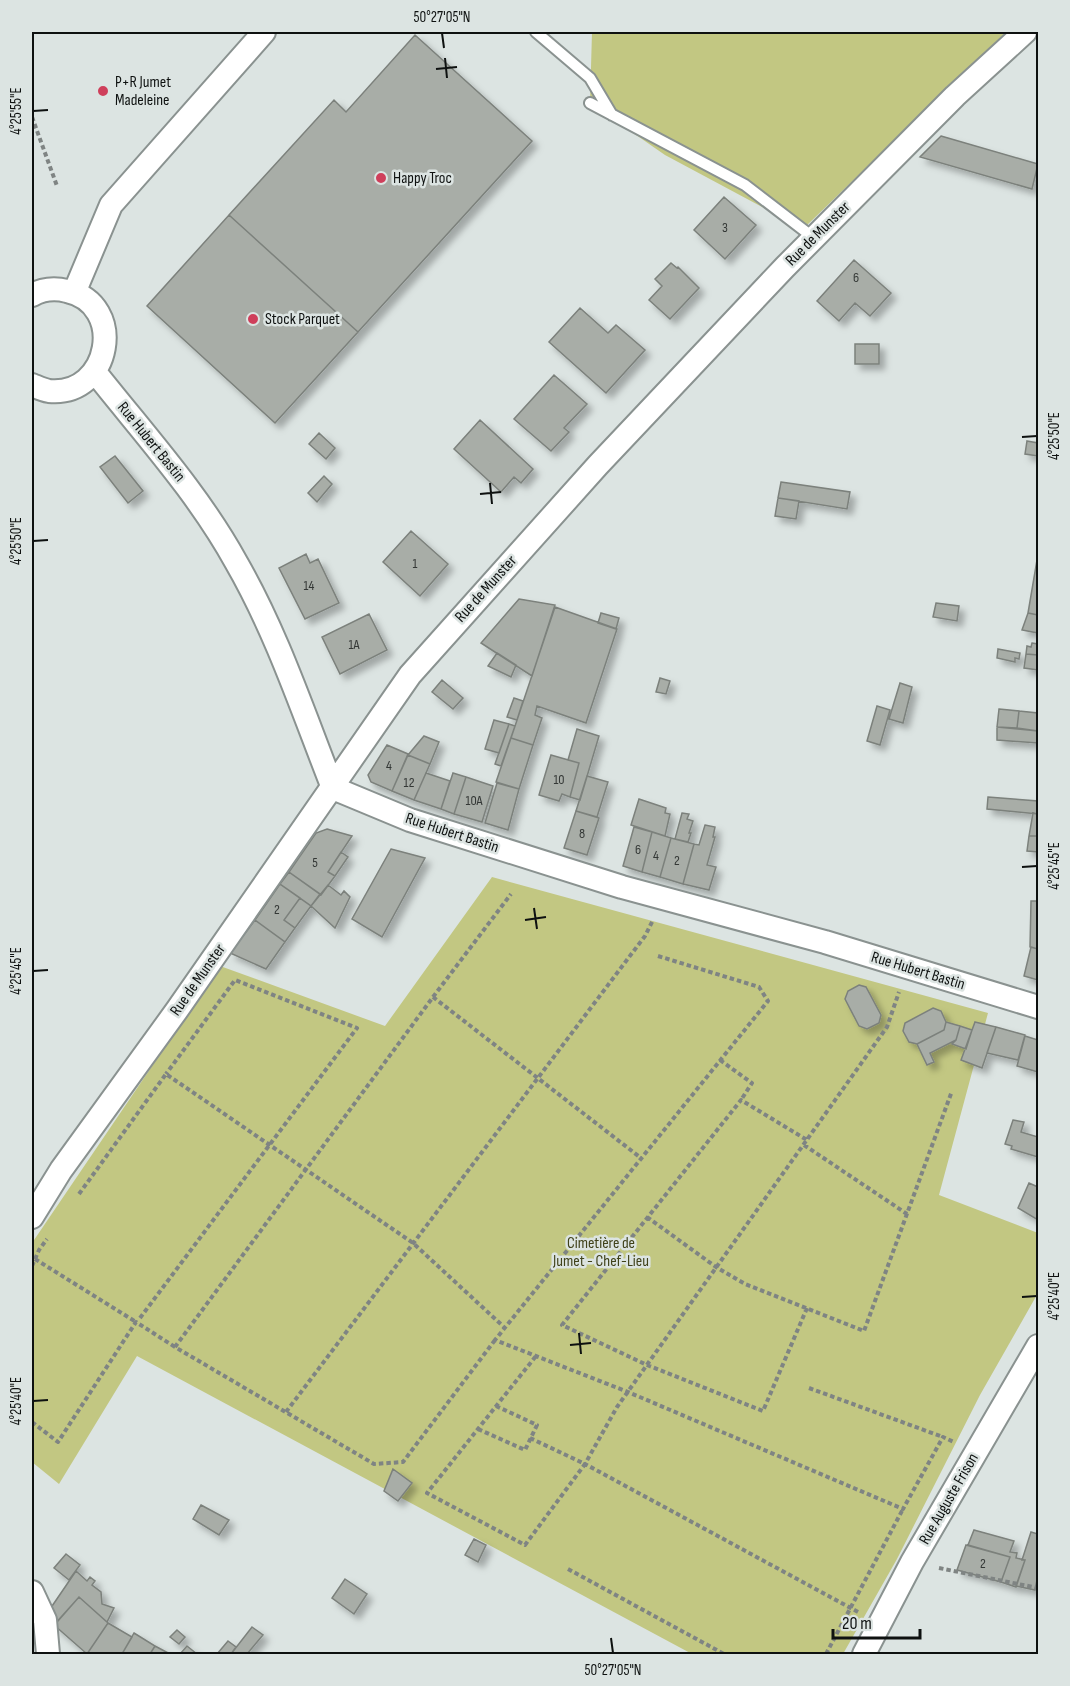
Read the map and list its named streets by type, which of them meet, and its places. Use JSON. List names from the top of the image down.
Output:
{
  "streets": {
    "street": ["Rue de Munster", "Rue Hubert Bastin", "Rue Auguste Frison"]
  },
  "crossings": [
    ["Rue de Munster", "Rue Hubert Bastin"]
  ],
  "parks": ["Cimetière de Jumet - Chef-Lieu"],
  "places": ["P+R Jumet Madeleine", "Happy Troc", "Stock Parquet"],
  "house_numbers": [
    "3",
    "6",
    "1",
    "14",
    "1A",
    "4",
    "10",
    "12",
    "10A",
    "8",
    "6",
    "4",
    "2",
    "5",
    "2",
    "2"
  ],
  "scale_bar": "20 m",
  "coordinates": [
    "50°27'05\"N",
    "4°25'55\"E",
    "4°25'50\"E",
    "4°25'45\"E",
    "4°25'40\"E"
  ]
}
